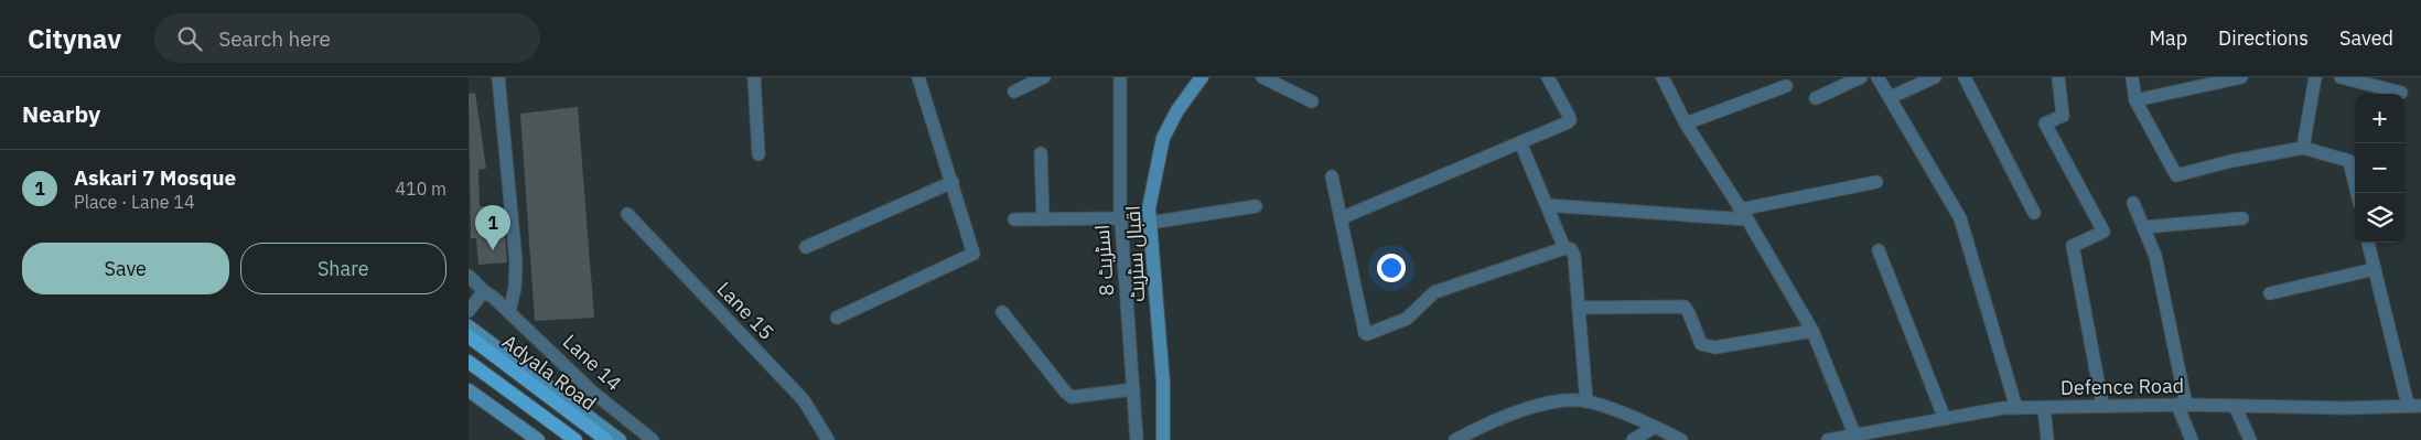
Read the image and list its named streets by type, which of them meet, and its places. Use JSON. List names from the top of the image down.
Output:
{
  "streets": {
    "main road": ["Adyala Road"],
    "street": [
      "اقبال سٹریٹ",
      "اسٹریٹ 8",
      "Lane 15",
      "Lane 14",
      "Defence Road"
    ]
  },
  "page": {
    "header": "Citynav",
    "search": "Search here",
    "nav": ["Map", "Directions", "Saved"],
    "heading": "Nearby",
    "map_buttons": ["+", "−"],
    "list": [
      {
        "mark": "1",
        "name": "Askari 7 Mosque",
        "note": "Place · Lane 14",
        "value": "410 m"
      }
    ],
    "pins": "1",
    "buttons": ["Save", "Share"]
  }
}
